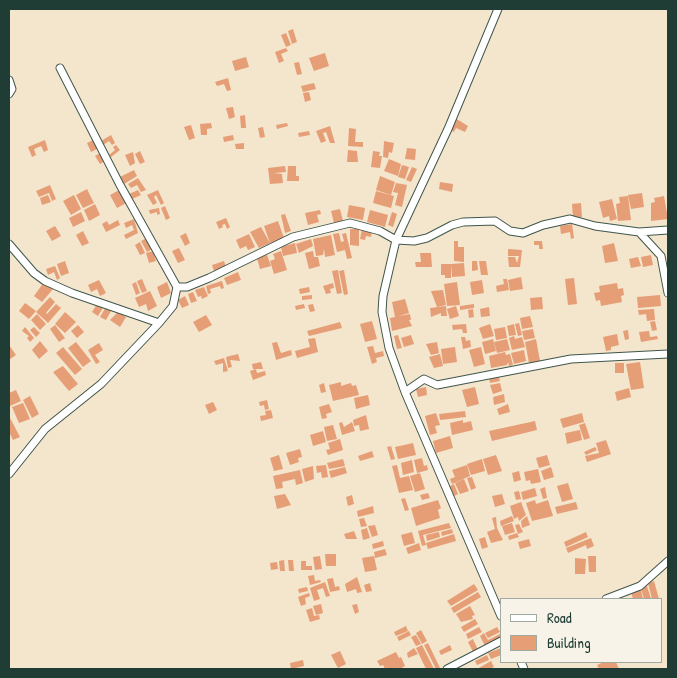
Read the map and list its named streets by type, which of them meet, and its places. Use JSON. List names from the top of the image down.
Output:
{
  "legend": ["Road", "Building"]
}
